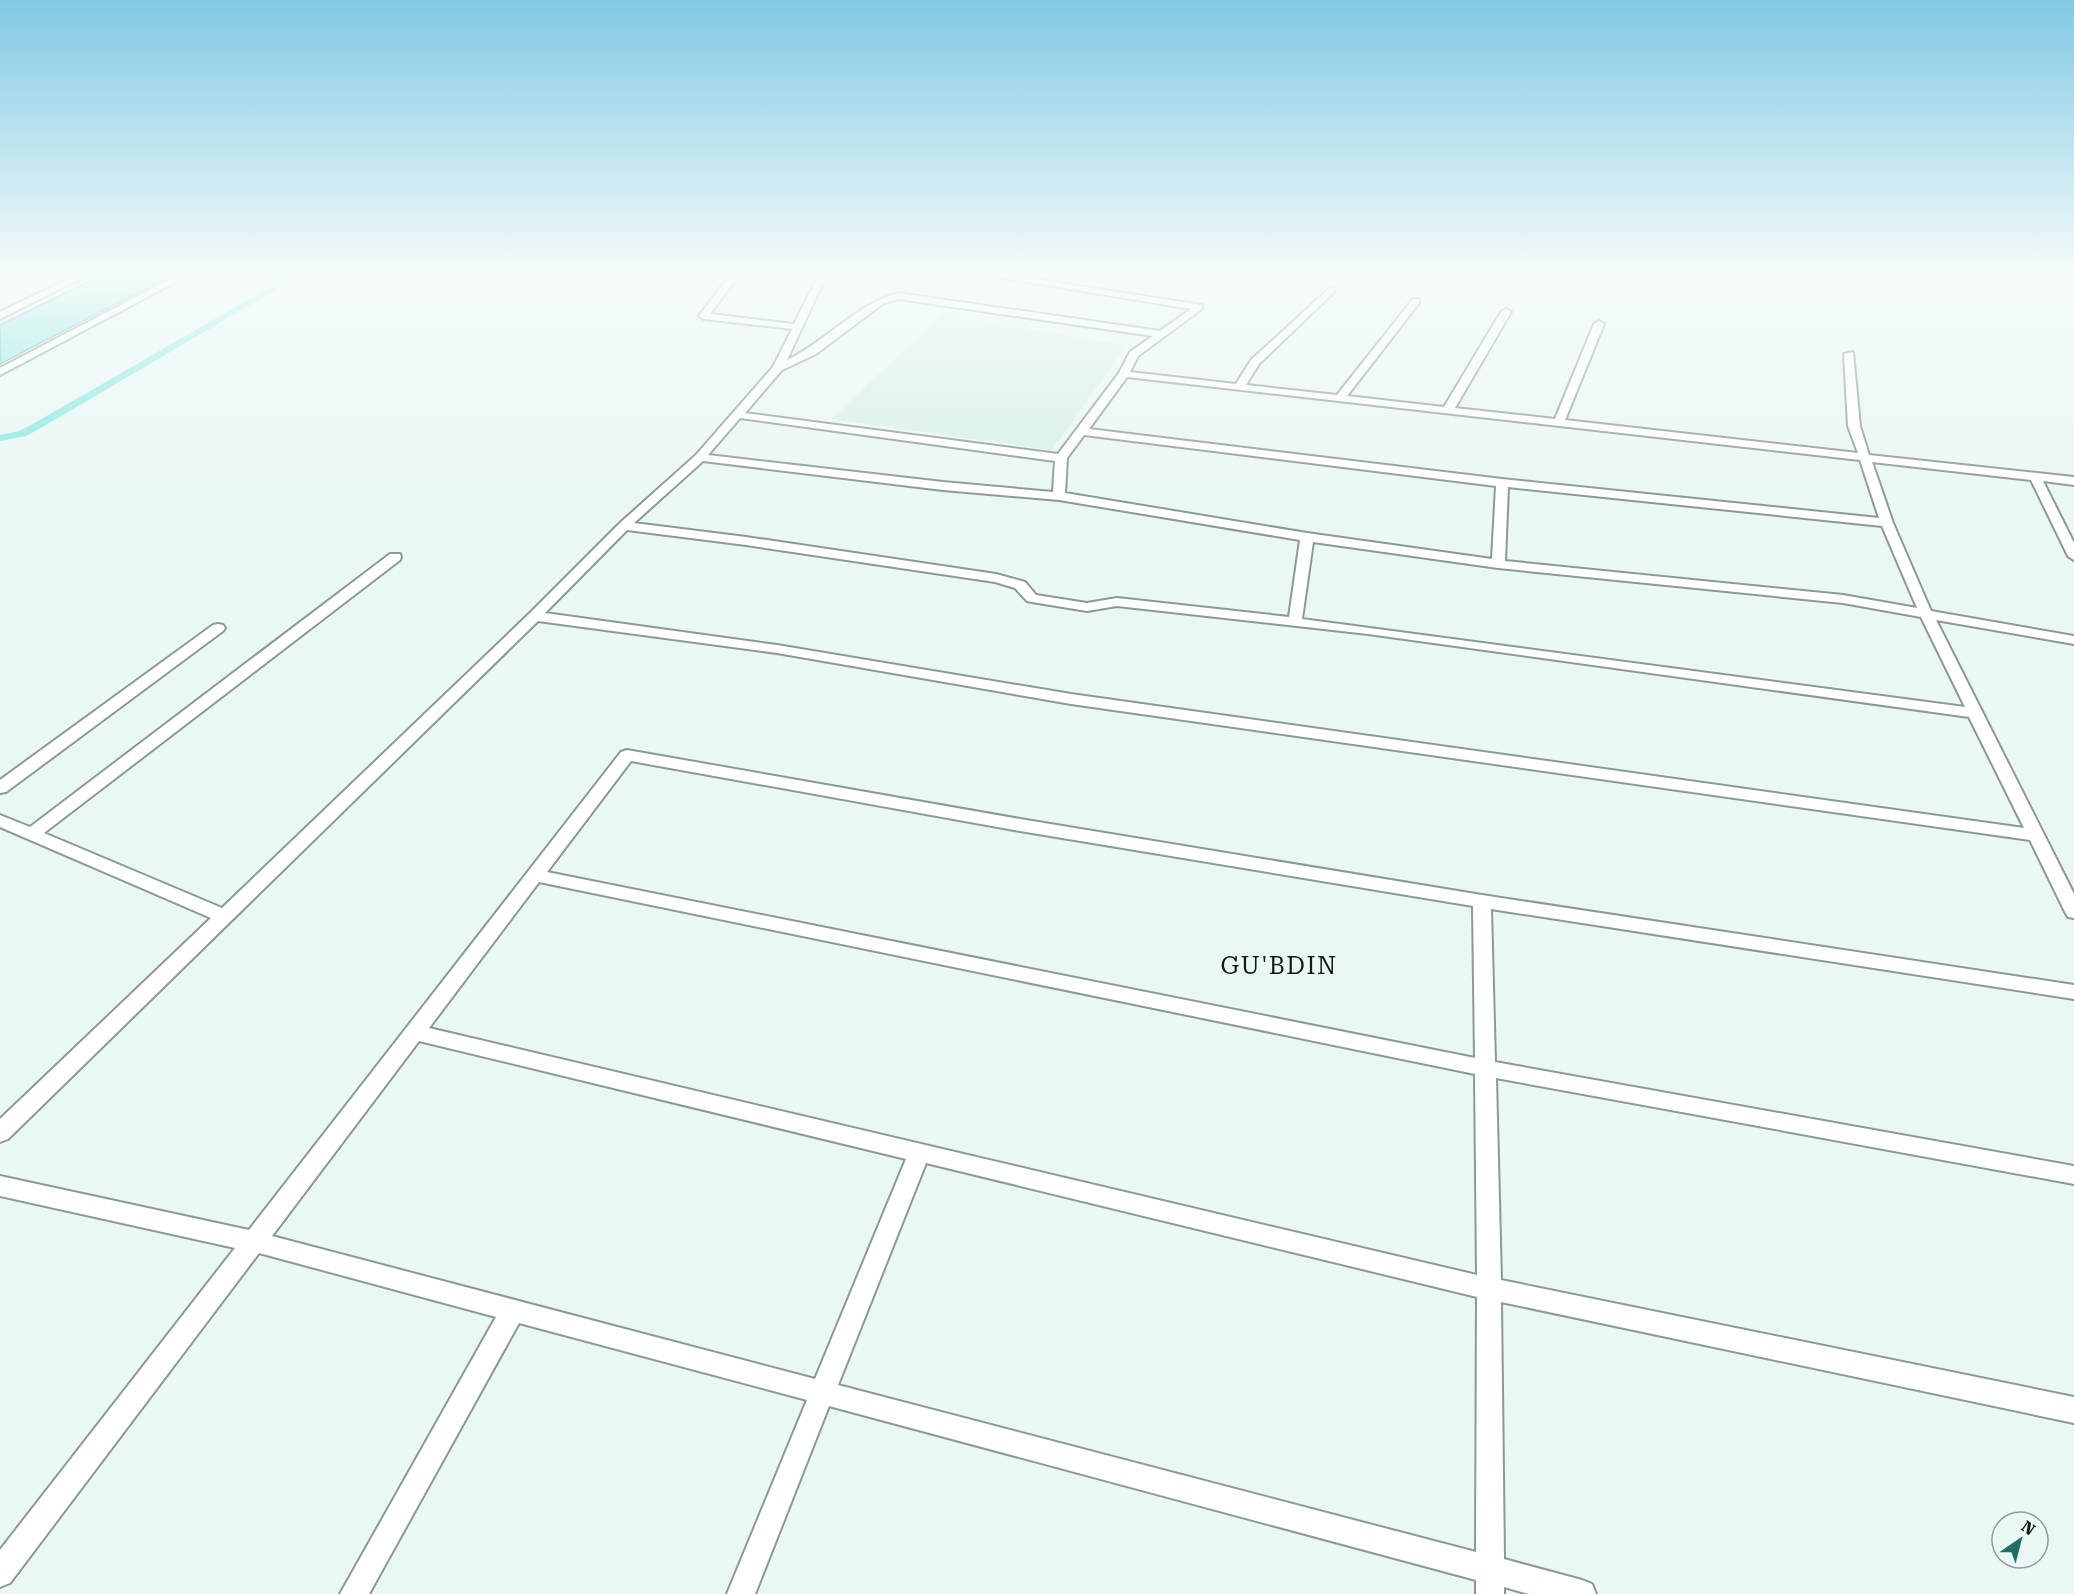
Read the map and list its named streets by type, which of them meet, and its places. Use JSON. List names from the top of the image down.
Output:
{
  "districts": ["GU'BDIN"],
  "north": "top right"
}
